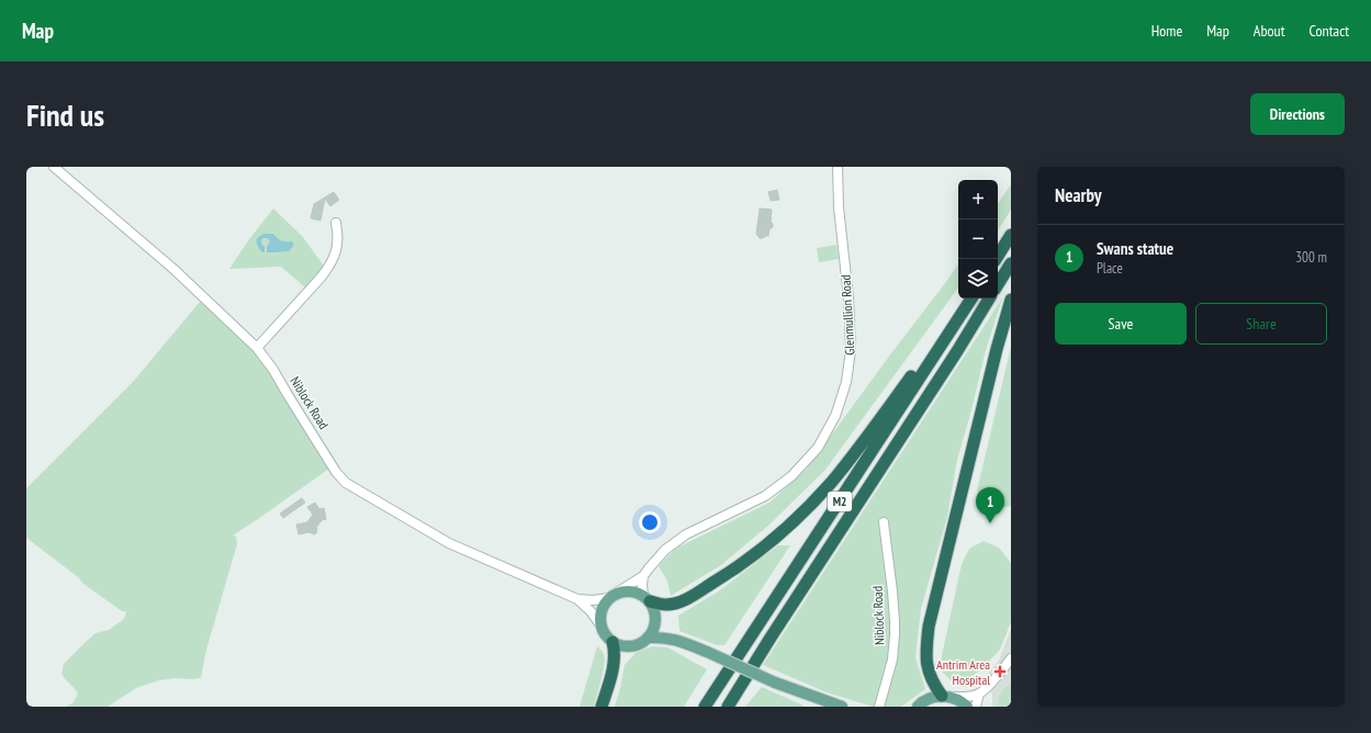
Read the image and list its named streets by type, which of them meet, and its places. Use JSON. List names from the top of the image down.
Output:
{
  "streets": {
    "highway": ["M2"],
    "street": ["Glenmullion Road", "Niblock Road"]
  },
  "crossings": [
    ["Glenmullion Road", "Niblock Road"]
  ],
  "places": {
    "health": ["Antrim Area Hospital"]
  },
  "page": {
    "header": "Map",
    "nav": [
      "Home",
      "Map",
      "About",
      "Contact"
    ],
    "buttons": [
      "Directions",
      ["Save", "Share"]
    ],
    "title": "Find us",
    "heading": "Nearby",
    "map_buttons": ["+", "−"],
    "list": [
      {
        "mark": "1",
        "name": "Swans statue",
        "note": "Place",
        "value": "300 m"
      }
    ],
    "pins": "1"
  }
}
